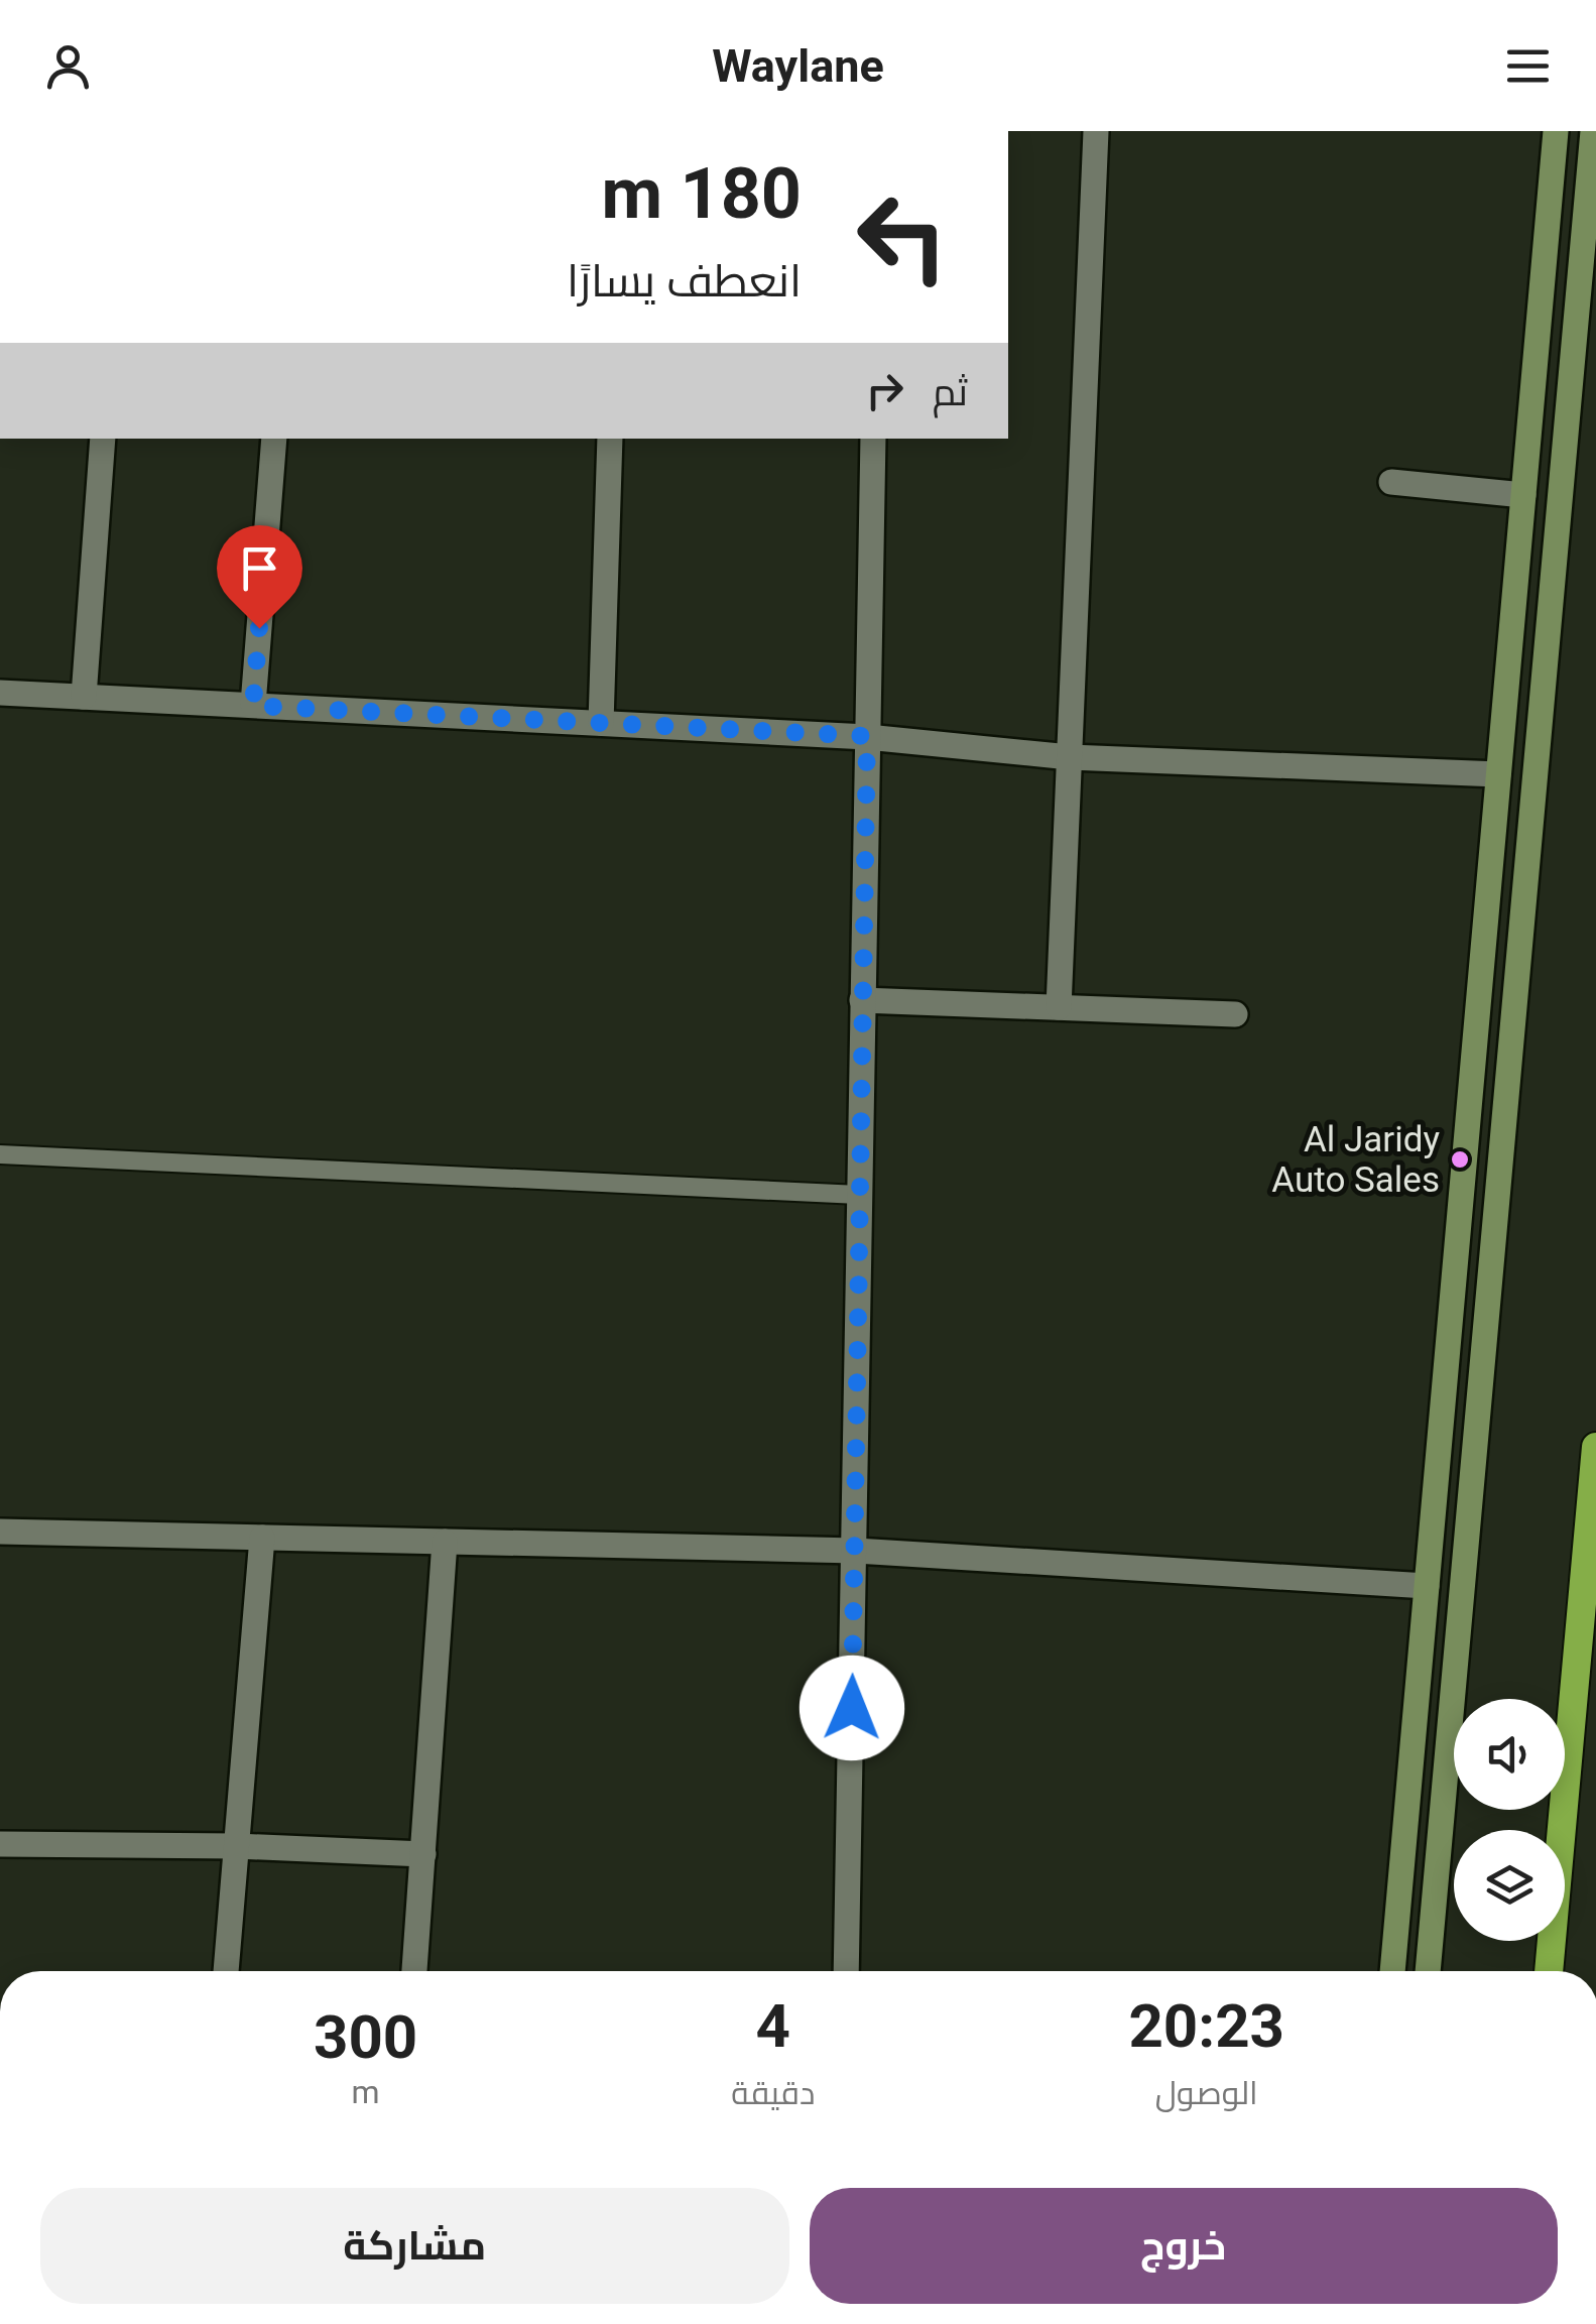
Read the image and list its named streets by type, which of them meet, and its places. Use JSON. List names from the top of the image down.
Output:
{
  "places": ["Al Jaridy Auto Sales"],
  "page": {
    "header": "Waylane",
    "turn": ["180 m", "انعطف يسارًا"],
    "then": "ثم",
    "eta": [
      "20:23",
      "الوصول",
      "4",
      "دقيقة",
      "300",
      "m"
    ],
    "buttons": ["خروج", "مشاركة"]
  }
}
